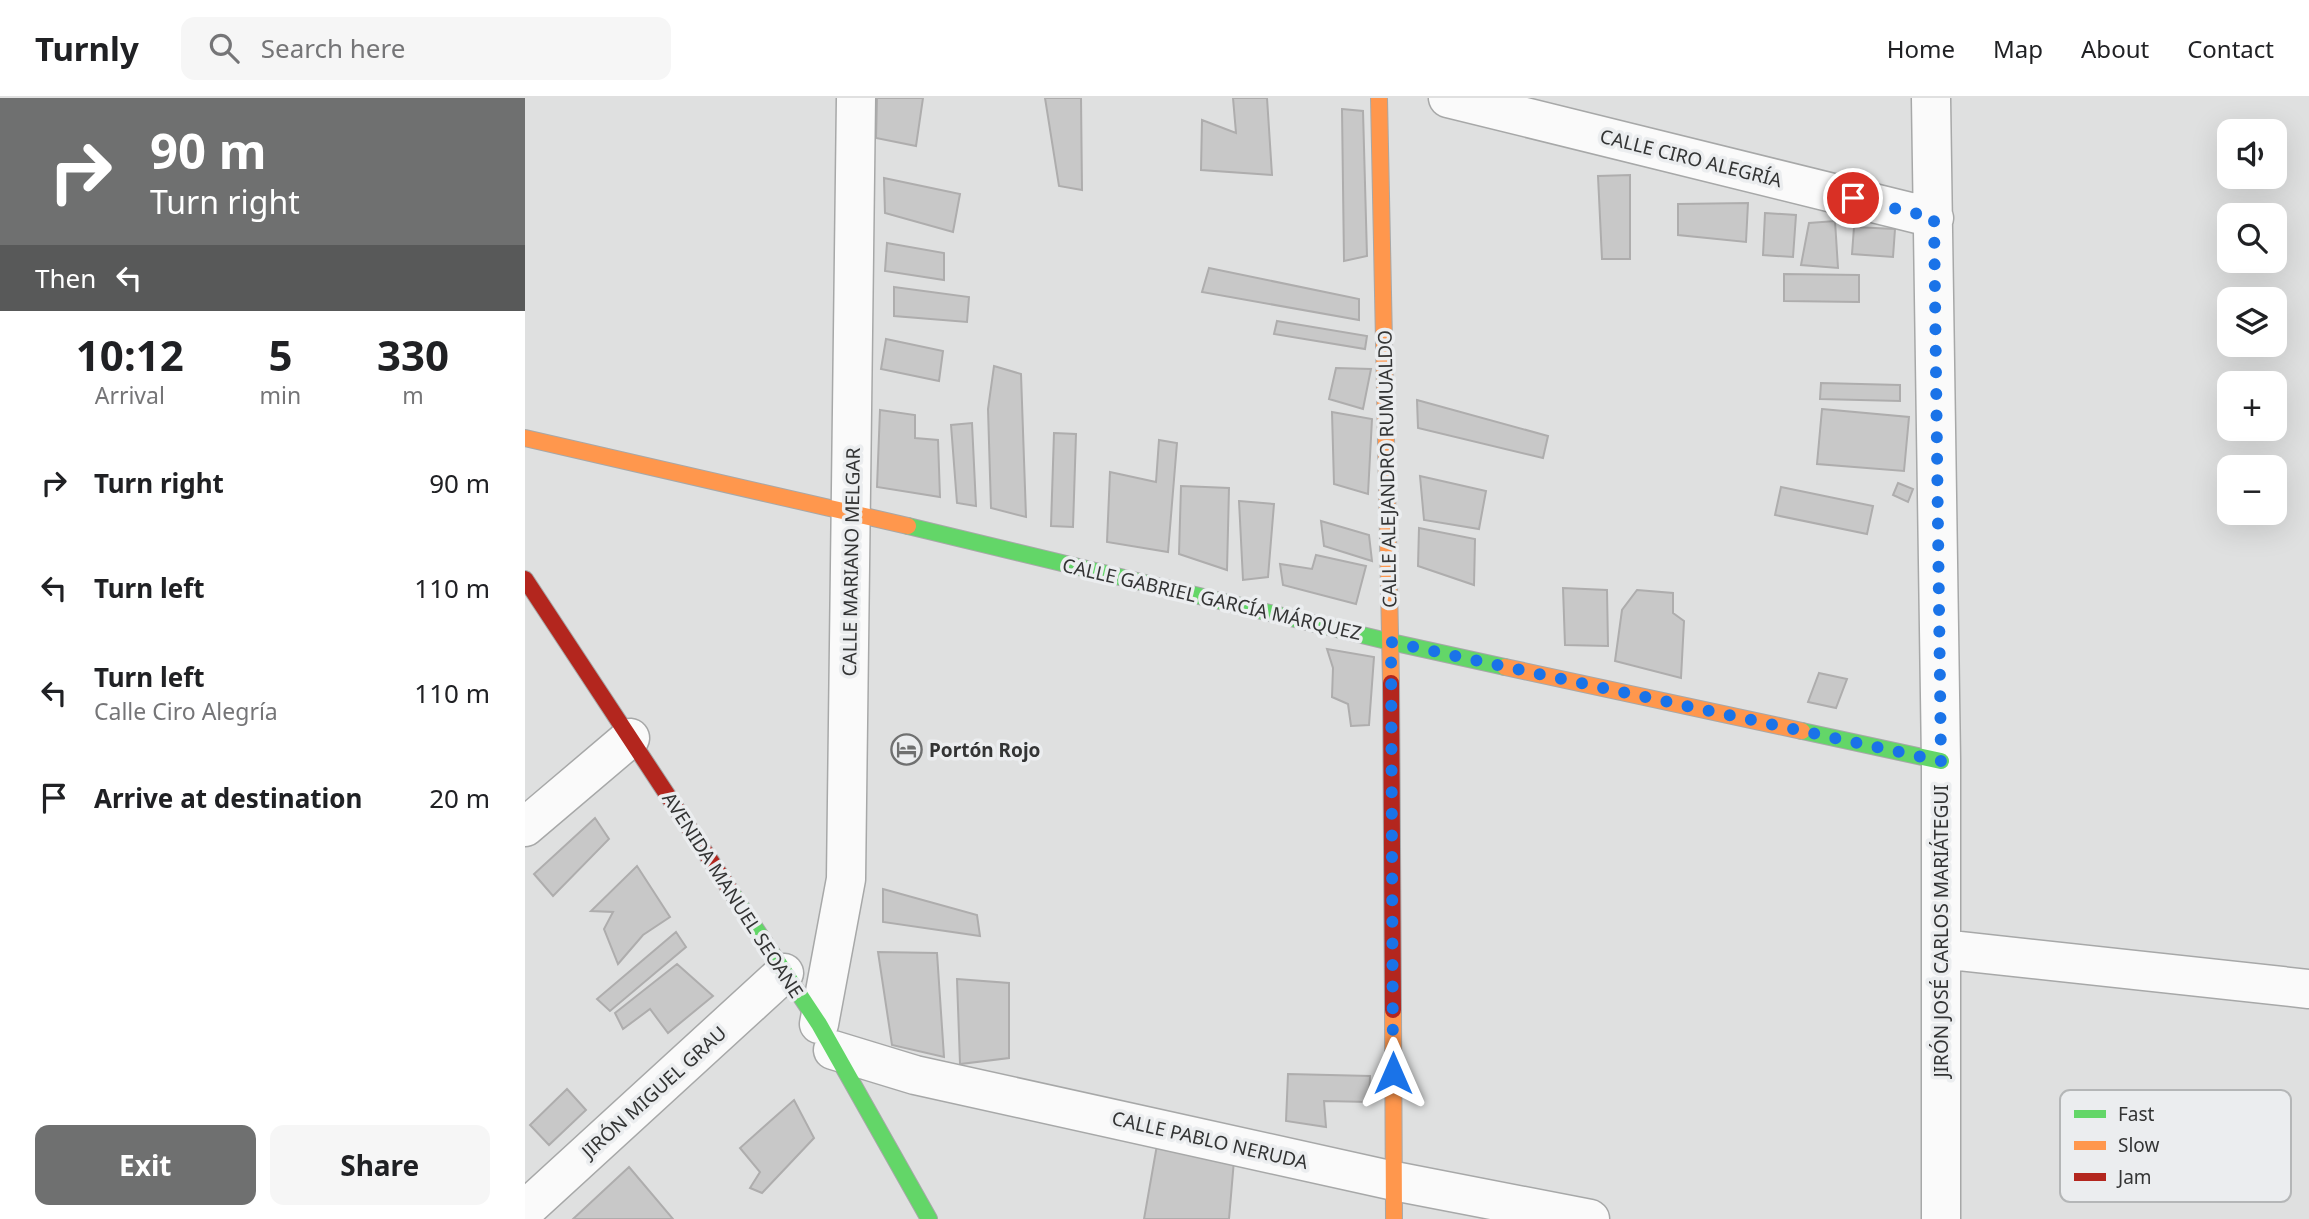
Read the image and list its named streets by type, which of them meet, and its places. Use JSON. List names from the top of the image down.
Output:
{
  "streets": {
    "street": [
      "CALLE CIRO ALEGRÍA",
      "CALLE ALEJANDRO RUMUALDO",
      "CALLE MARIANO MELGAR",
      "CALLE GABRIEL GARCÍA MÁRQUEZ",
      "AVENIDA MANUEL SEOANE",
      "JIRÓN JOSÉ CARLOS MARIÁTEGUI",
      "JIRÓN MIGUEL GRAU",
      "CALLE PABLO NERUDA"
    ]
  },
  "crossings": [
    ["CALLE CIRO ALEGRÍA", "JIRÓN JOSÉ CARLOS MARIÁTEGUI"],
    ["CALLE ALEJANDRO RUMUALDO", "CALLE GABRIEL GARCÍA MÁRQUEZ"],
    ["CALLE ALEJANDRO RUMUALDO", "CALLE PABLO NERUDA"],
    ["CALLE MARIANO MELGAR", "CALLE GABRIEL GARCÍA MÁRQUEZ"],
    ["CALLE MARIANO MELGAR", "AVENIDA MANUEL SEOANE"],
    ["CALLE MARIANO MELGAR", "CALLE PABLO NERUDA"],
    ["CALLE GABRIEL GARCÍA MÁRQUEZ", "JIRÓN JOSÉ CARLOS MARIÁTEGUI"],
    ["AVENIDA MANUEL SEOANE", "JIRÓN MIGUEL GRAU"],
    ["AVENIDA MANUEL SEOANE", "CALLE PABLO NERUDA"]
  ],
  "places": {
    "hotel": ["Portón Rojo"]
  },
  "legend": ["Fast", "Slow", "Jam"],
  "page": {
    "header": "Turnly",
    "search": "Search here",
    "nav": [
      "Home",
      "Map",
      "About",
      "Contact"
    ],
    "turn": ["90 m", "Turn right"],
    "map_buttons": ["+", "−"],
    "then": "Then",
    "eta": [
      "10:12",
      "Arrival",
      "5",
      "min",
      "330",
      "m"
    ],
    "list": [
      {
        "name": "Turn right",
        "value": "90 m"
      },
      {
        "name": "Turn left",
        "value": "110 m"
      },
      {
        "name": "Turn left",
        "note": "Calle Ciro Alegría",
        "value": "110 m"
      },
      {
        "name": "Arrive at destination",
        "value": "20 m"
      }
    ],
    "buttons": ["Exit", "Share"]
  }
}
